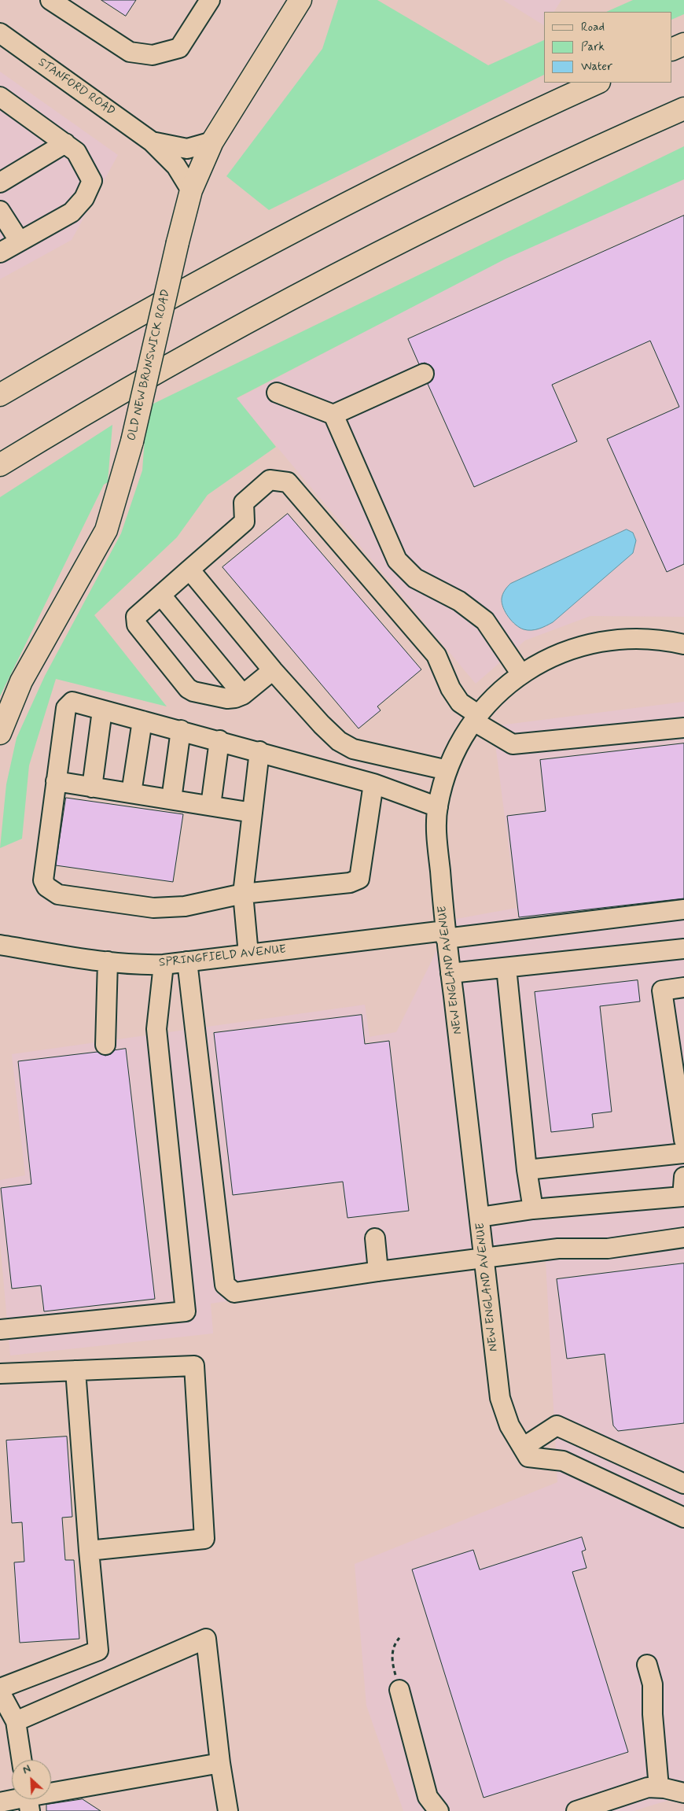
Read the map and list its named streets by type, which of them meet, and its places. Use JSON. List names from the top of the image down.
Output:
{
  "streets": {
    "main road": ["OLD NEW BRUNSWICK ROAD"],
    "street": ["STANFORD ROAD", "SPRINGFIELD AVENUE", "NEW ENGLAND AVENUE"]
  },
  "crossings": [
    ["STANFORD ROAD", "OLD NEW BRUNSWICK ROAD"],
    ["SPRINGFIELD AVENUE", "NEW ENGLAND AVENUE"]
  ],
  "legend": ["Road", "Park", "Water"],
  "north": "top left"
}
